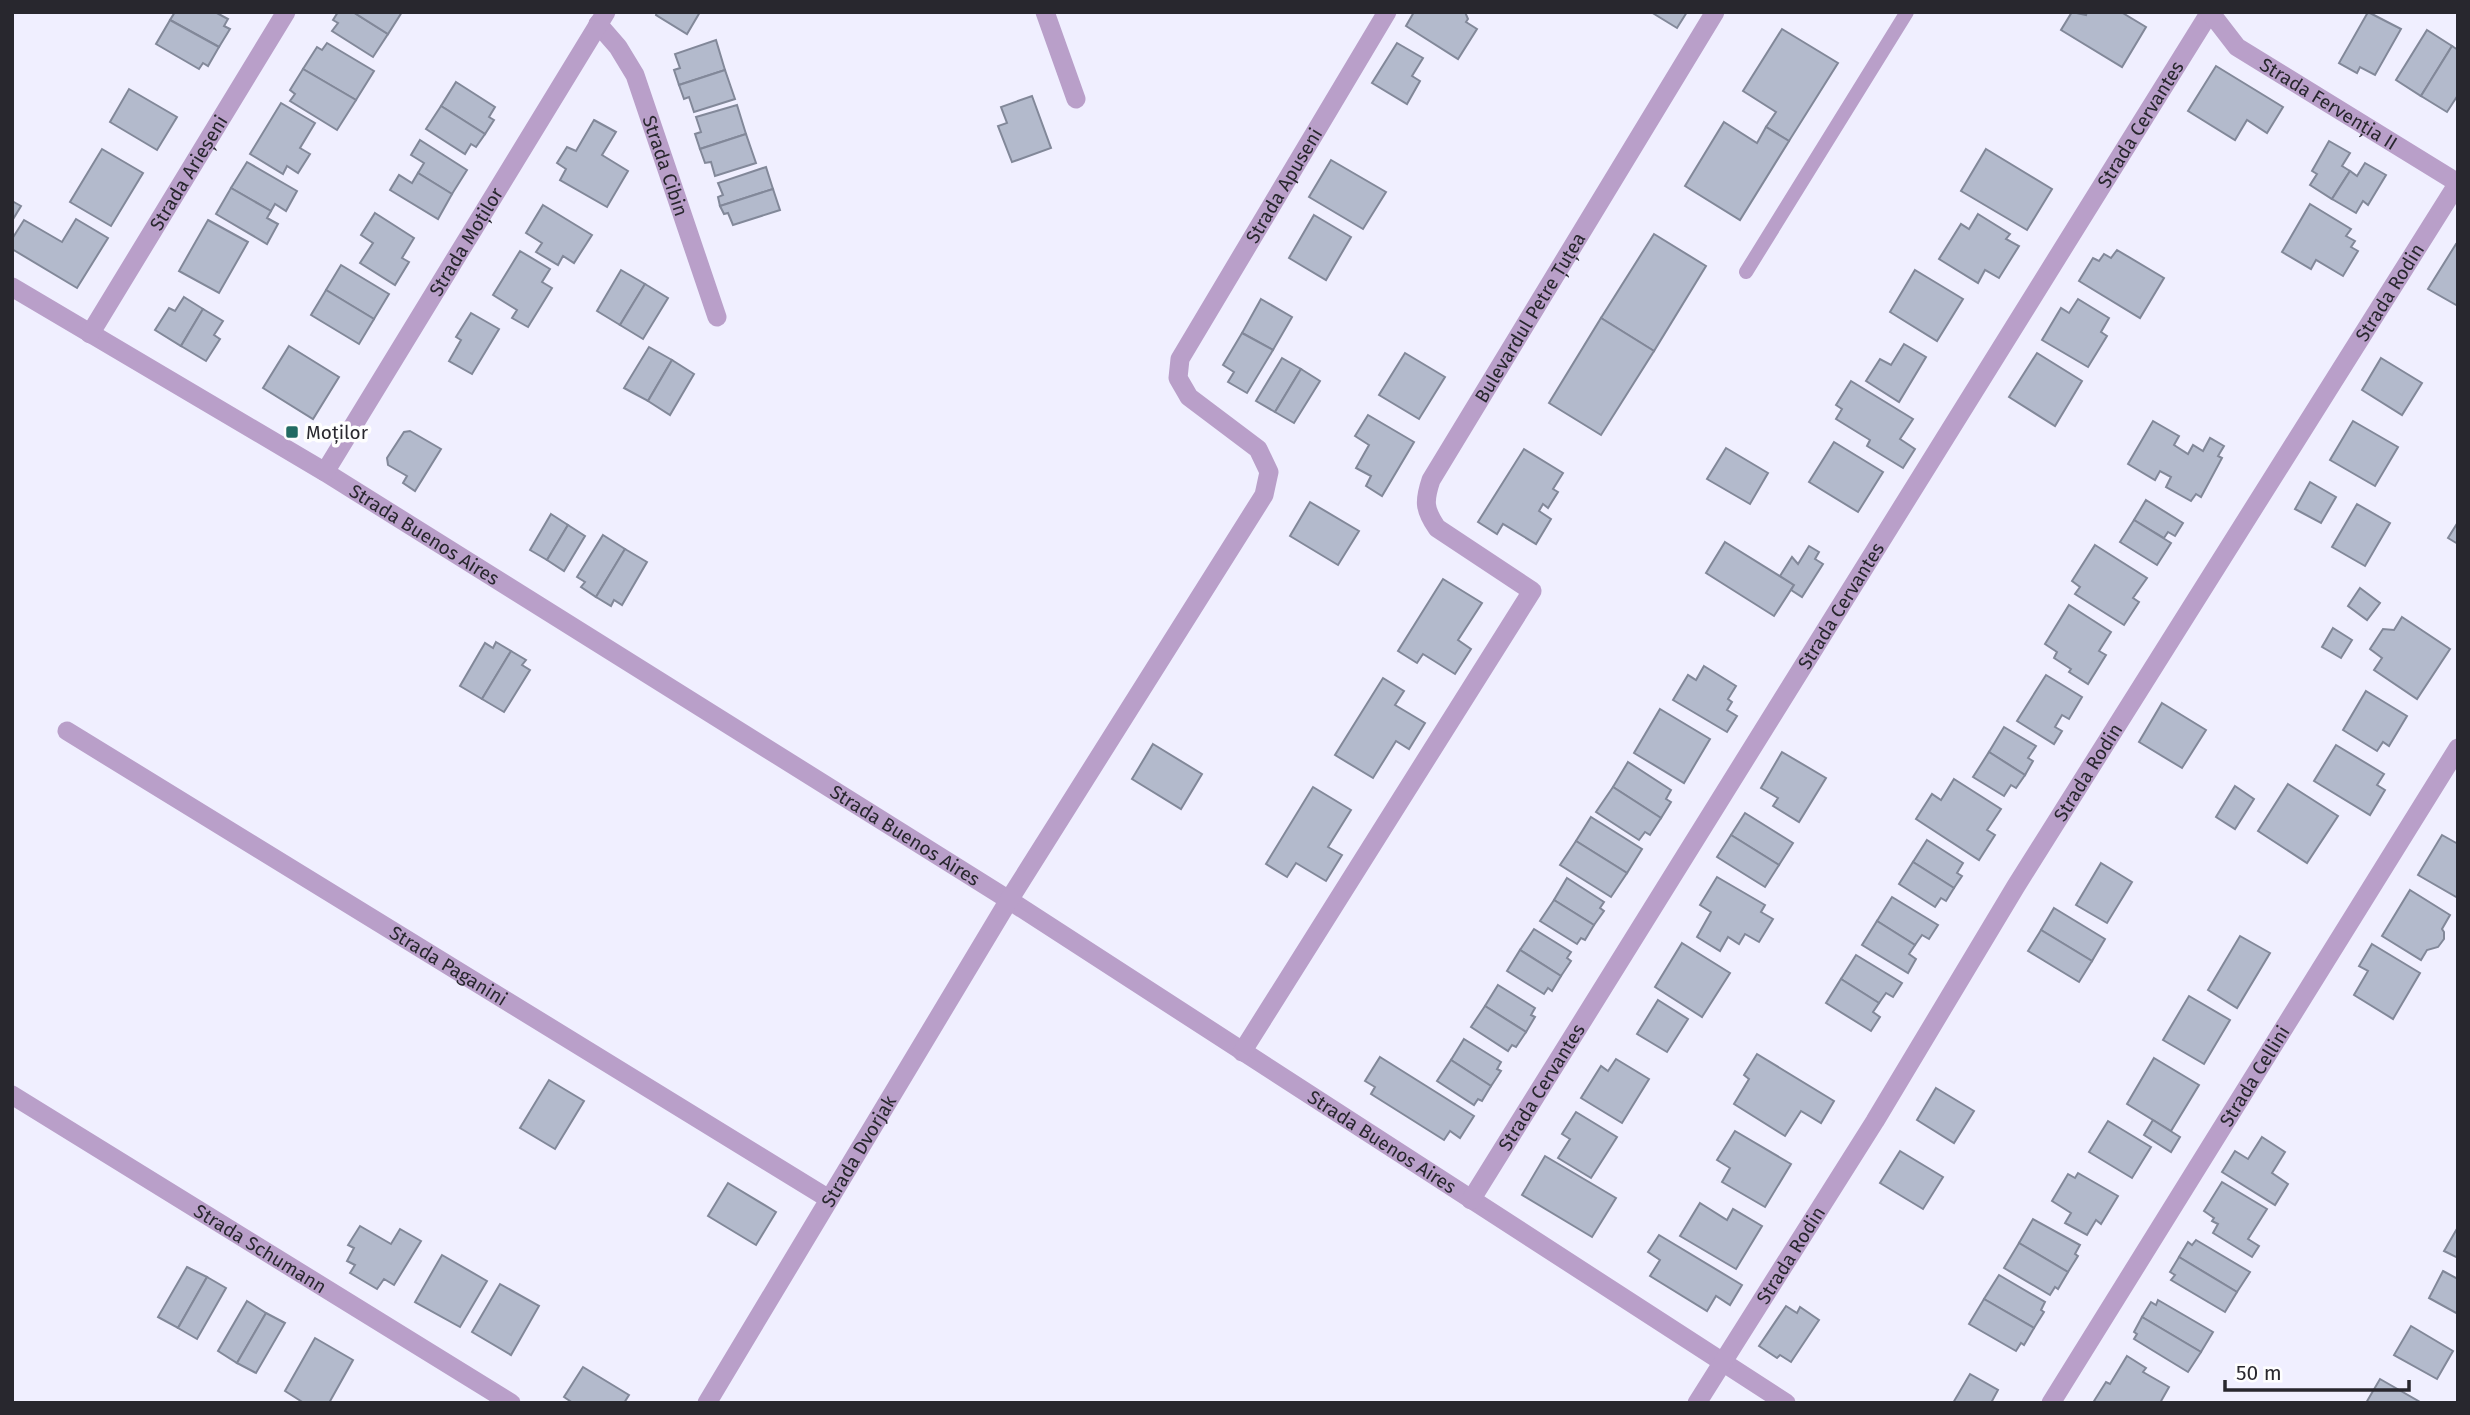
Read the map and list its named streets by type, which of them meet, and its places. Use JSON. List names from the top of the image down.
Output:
{
  "streets": {
    "street": [
      "Strada Fervenția II",
      "Strada Cervantes",
      "Strada Cibin",
      "Strada Arieșeni",
      "Strada Apuseni",
      "Strada Moților",
      "Strada Rodin",
      "Bulevardul Petre Țuțea",
      "Strada Buenos Aires",
      "Strada Paganini",
      "Strada Cellini",
      "Strada Dvorjak",
      "Strada Schumann"
    ]
  },
  "crossings": [
    ["Strada Fervenția II", "Strada Cervantes"],
    ["Strada Fervenția II", "Strada Rodin"],
    ["Strada Cervantes", "Strada Buenos Aires"],
    ["Strada Cibin", "Strada Moților"],
    ["Strada Arieșeni", "Strada Buenos Aires"],
    ["Strada Apuseni", "Strada Dvorjak"],
    ["Strada Moților", "Strada Buenos Aires"],
    ["Strada Rodin", "Strada Buenos Aires"],
    ["Bulevardul Petre Țuțea", "Strada Buenos Aires"],
    ["Strada Buenos Aires", "Strada Dvorjak"],
    ["Strada Paganini", "Strada Dvorjak"]
  ],
  "places": {
    "transit": ["Moților"]
  },
  "scale_bar": "50 m"
}
